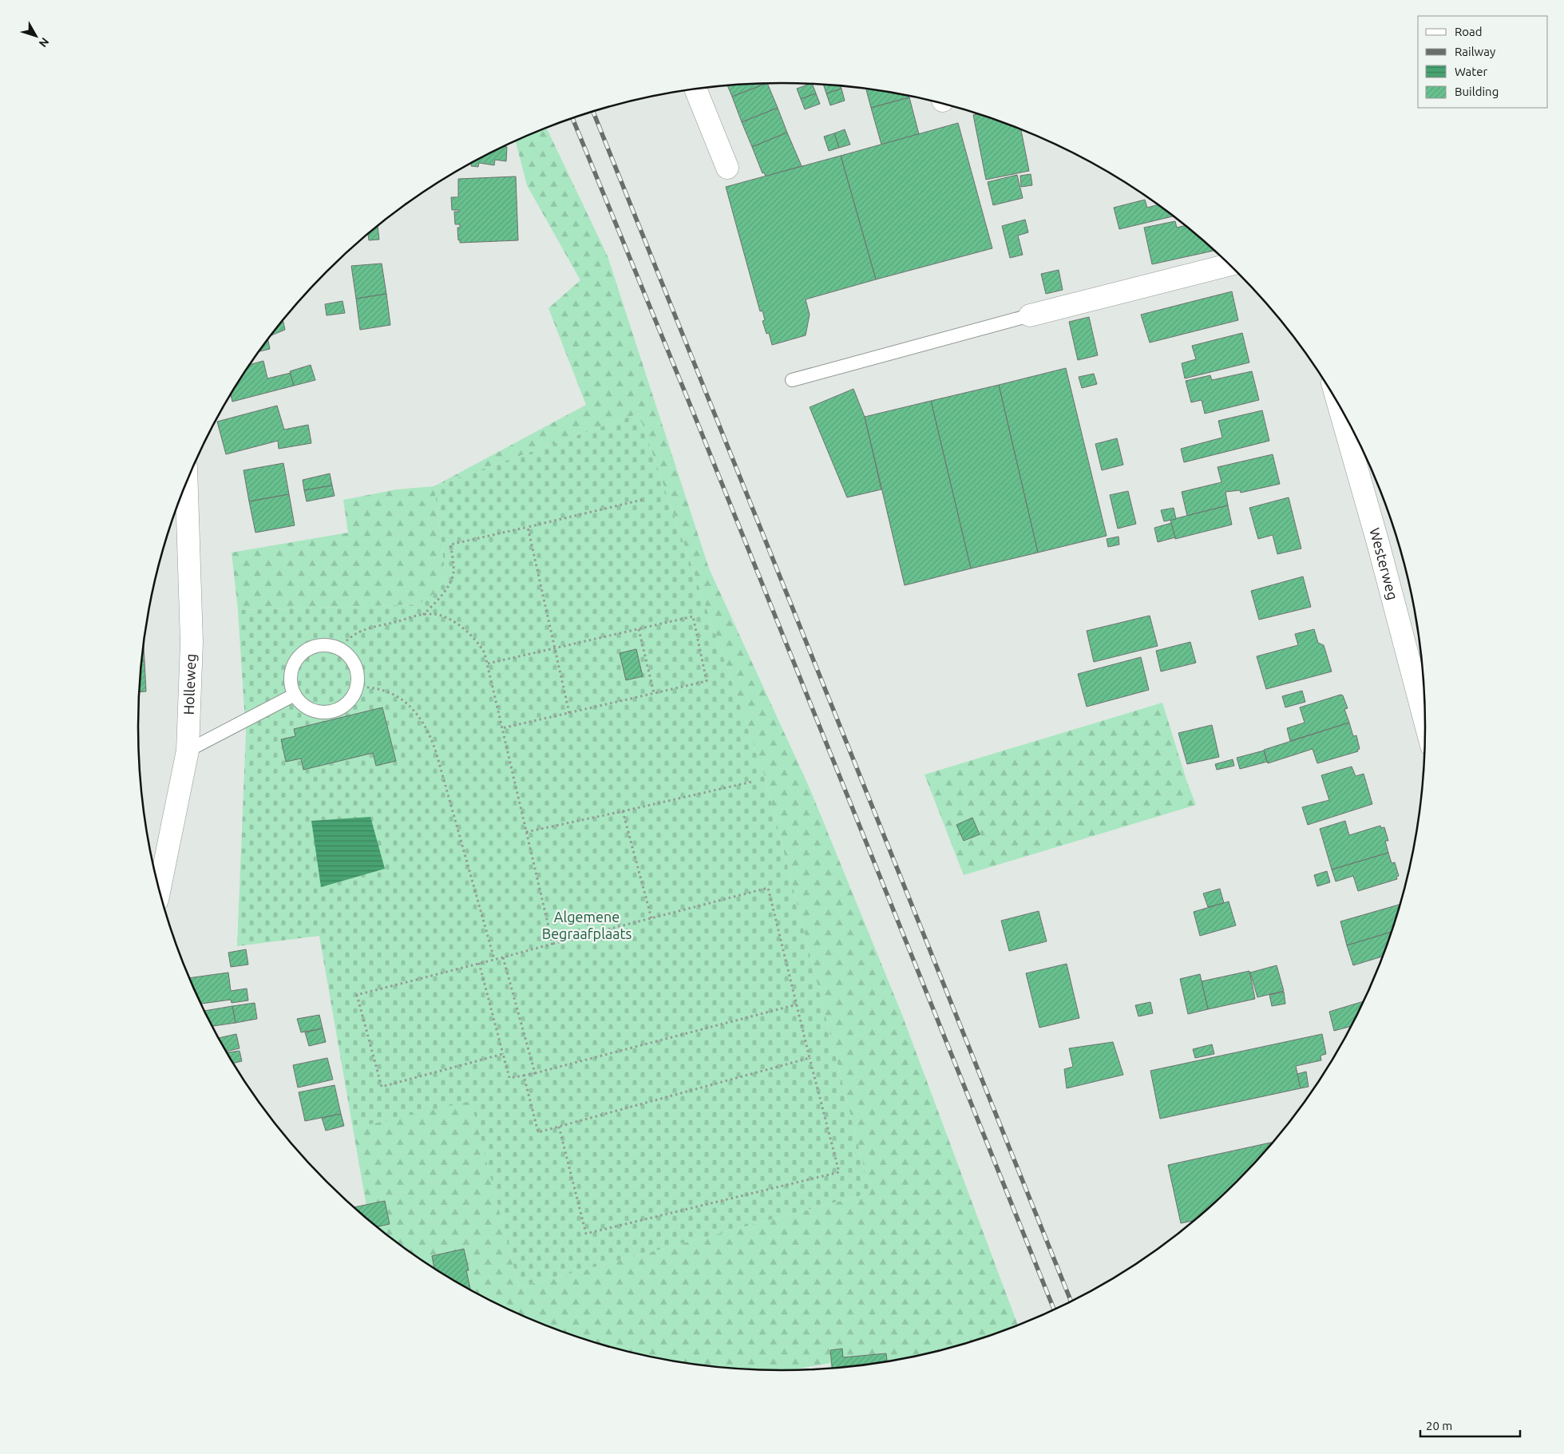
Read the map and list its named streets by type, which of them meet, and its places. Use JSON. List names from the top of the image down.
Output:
{
  "streets": {
    "street": ["Westerweg", "Holleweg"]
  },
  "parks": ["Algemene Begraafplaats"],
  "legend": [
    "Road",
    "Railway",
    "Water",
    "Building"
  ],
  "scale_bar": "20 m",
  "north": "bottom right"
}
